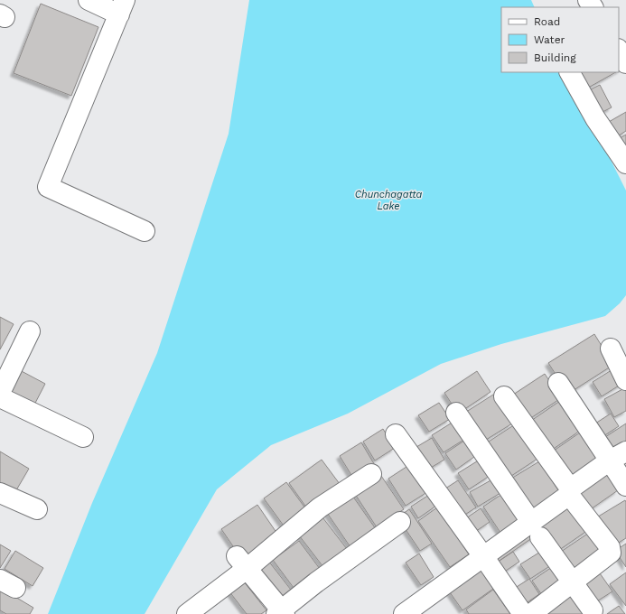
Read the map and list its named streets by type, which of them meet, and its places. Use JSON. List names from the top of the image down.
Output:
{
  "water": ["Chunchagatta Lake"],
  "legend": ["Road", "Water", "Building"]
}
